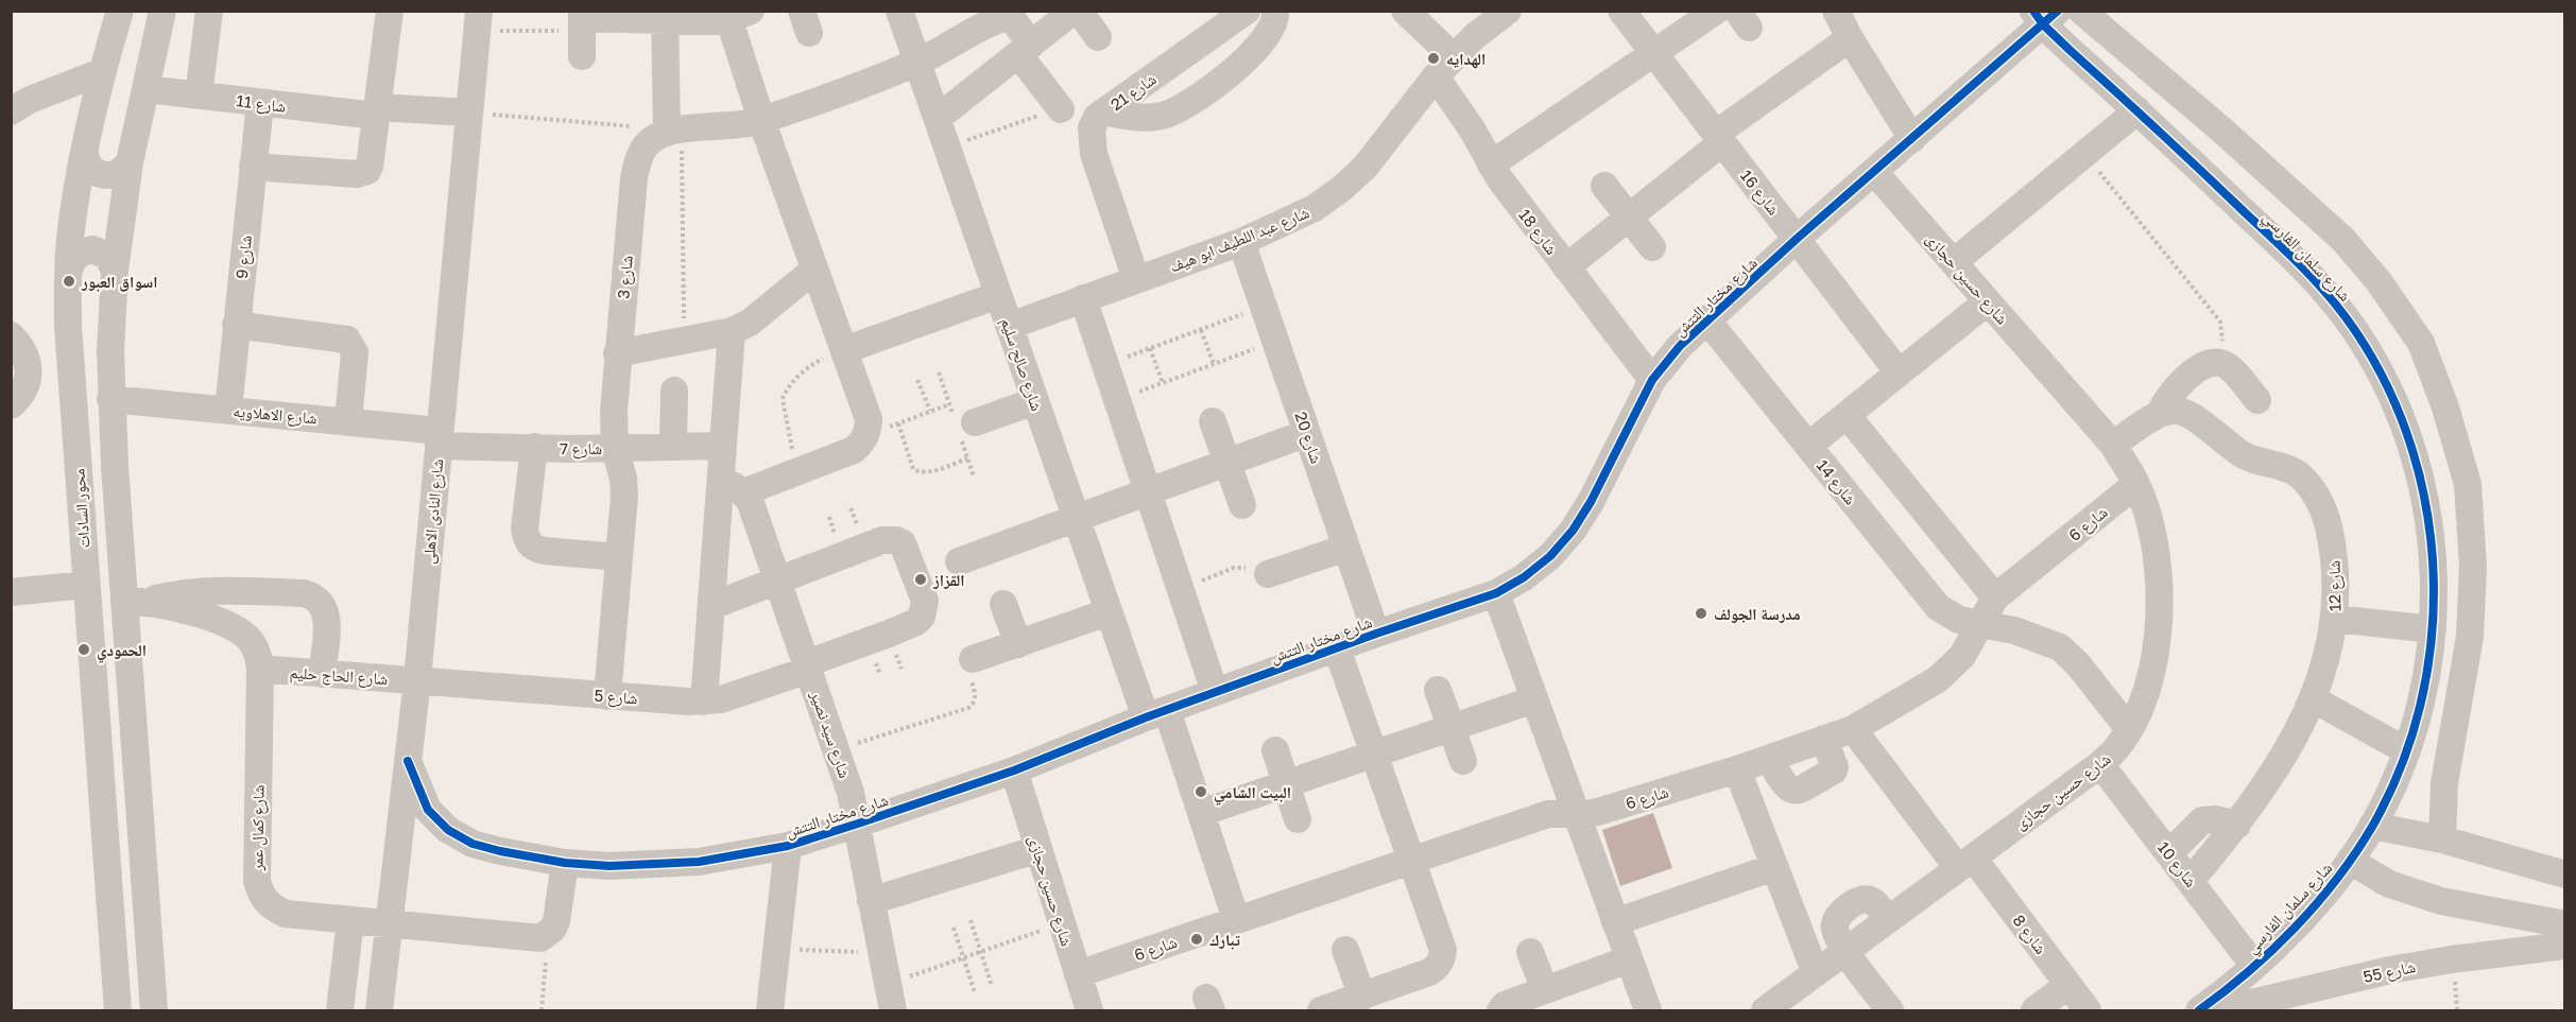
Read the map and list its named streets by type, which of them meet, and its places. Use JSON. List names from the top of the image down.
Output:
{
  "streets": {
    "street": [
      "شارع 21",
      "شارع 11",
      "شارع 16",
      "شارع 18",
      "شارع عبد اللطيف ابو هيف",
      "شارع سلمان الفارسي",
      "شارع 9",
      "شارع 3",
      "شارع حسين حجازى",
      "شارع مختار التتش",
      "شارع صالح سليم",
      "شارع الاهلاويه",
      "شارع 20",
      "شارع 7",
      "شارع 14",
      "محور السادات",
      "شارع النادى الاهلى",
      "شارع 6",
      "شارع 12",
      "شارع الحاج حليم",
      "شارع 5",
      "شارع سيد نصير",
      "شارع كمال عمر",
      "شارع 10",
      "شارع 8",
      "شارع 55"
    ]
  },
  "crossings": [
    ["شارع 21", "شارع عبد اللطيف ابو هيف"],
    ["شارع 11", "شارع 9"],
    ["شارع 11", "شارع النادى الاهلى"],
    ["شارع 16", "شارع مختار التتش"],
    ["شارع 18", "شارع عبد اللطيف ابو هيف"],
    ["شارع 18", "شارع مختار التتش"],
    ["شارع عبد اللطيف ابو هيف", "شارع صالح سليم"],
    ["شارع عبد اللطيف ابو هيف", "شارع 20"],
    ["شارع سلمان الفارسي", "شارع مختار التتش"],
    ["شارع سلمان الفارسي", "شارع 10"],
    ["شارع سلمان الفارسي", "شارع 55"],
    ["شارع 9", "شارع الاهلاويه"],
    ["شارع 3", "شارع صالح سليم"],
    ["شارع 3", "شارع 7"],
    ["شارع 3", "شارع 5"],
    ["شارع حسين حجازى", "شارع مختار التتش"],
    ["شارع حسين حجازى", "شارع 14"],
    ["شارع حسين حجازى", "شارع 6"],
    ["شارع حسين حجازى", "شارع 10"],
    ["شارع حسين حجازى", "شارع 8"],
    ["شارع مختار التتش", "شارع صالح سليم"],
    ["شارع مختار التتش", "شارع 20"],
    ["شارع مختار التتش", "شارع 14"],
    ["شارع مختار التتش", "شارع النادى الاهلى"],
    ["شارع مختار التتش", "شارع سيد نصير"],
    ["شارع صالح سليم", "شارع 6"],
    ["شارع الاهلاويه", "شارع 7"],
    ["شارع الاهلاويه", "شارع النادى الاهلى"],
    ["شارع 7", "شارع النادى الاهلى"],
    ["شارع 14", "شارع 6"],
    ["شارع النادى الاهلى", "شارع الحاج حليم"],
    ["شارع النادى الاهلى", "شارع 5"],
    ["شارع النادى الاهلى", "شارع كمال عمر"],
    ["شارع 6", "شارع 8"],
    ["شارع 12", "شارع 10"],
    ["شارع الحاج حليم", "شارع 5"],
    ["شارع الحاج حليم", "شارع كمال عمر"],
    ["شارع 5", "شارع سيد نصير"]
  ],
  "places": [
    "الهدايه",
    "اسواق العبور",
    "القزاز",
    "مدرسة الجولف",
    "الحمودي",
    "البيت الشامي",
    "تبارك"
  ]
}
